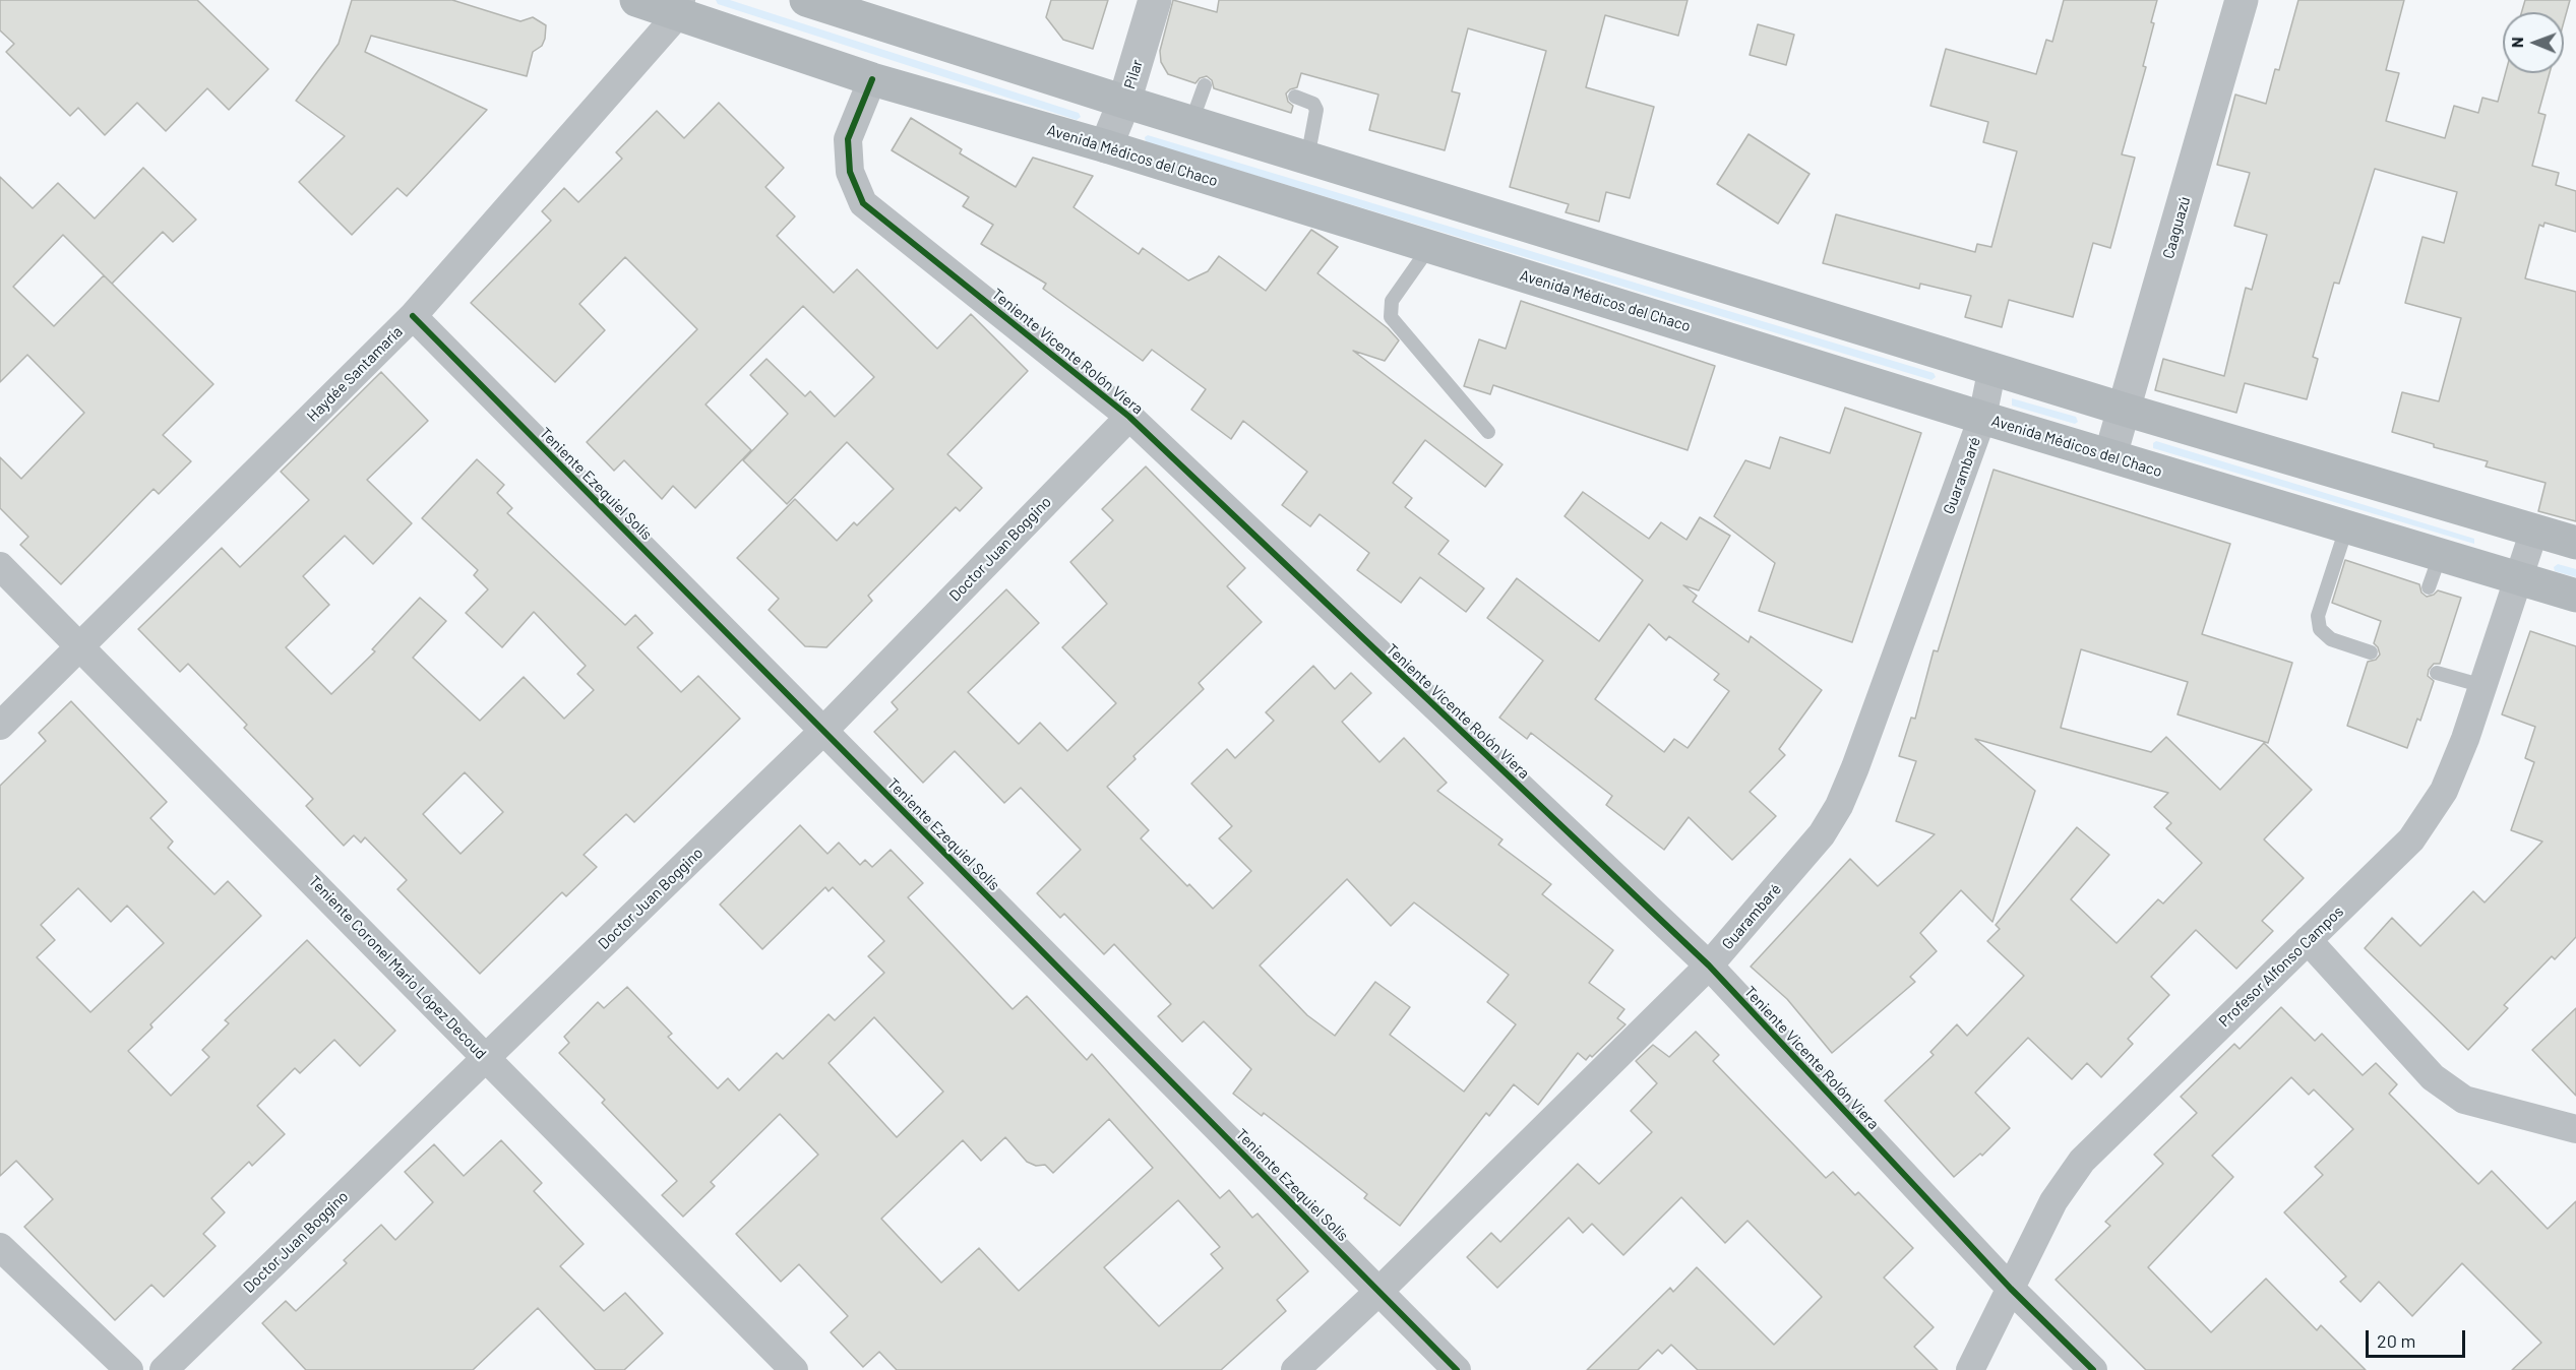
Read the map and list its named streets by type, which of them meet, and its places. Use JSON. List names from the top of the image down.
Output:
{
  "streets": {
    "main road": ["Avenida Médicos del Chaco"],
    "street": [
      "Pilar",
      "Caaguazú",
      "Teniente Vicente Rolón Viera",
      "Haydée Santamaría",
      "Guarambaré",
      "Teniente Ezequiel Solís",
      "Doctor Juan Boggino",
      "Profesor Alfonso Campos",
      "Teniente Coronel Mario López Decoud"
    ]
  },
  "crossings": [
    ["Pilar", "Avenida Médicos del Chaco"],
    ["Avenida Médicos del Chaco", "Caaguazú"],
    ["Avenida Médicos del Chaco", "Teniente Vicente Rolón Viera"],
    ["Avenida Médicos del Chaco", "Haydée Santamaría"],
    ["Avenida Médicos del Chaco", "Guarambaré"],
    ["Avenida Médicos del Chaco", "Profesor Alfonso Campos"],
    ["Teniente Vicente Rolón Viera", "Guarambaré"],
    ["Teniente Vicente Rolón Viera", "Doctor Juan Boggino"],
    ["Teniente Vicente Rolón Viera", "Profesor Alfonso Campos"],
    ["Haydée Santamaría", "Teniente Ezequiel Solís"],
    ["Haydée Santamaría", "Teniente Coronel Mario López Decoud"],
    ["Guarambaré", "Teniente Ezequiel Solís"],
    ["Teniente Ezequiel Solís", "Doctor Juan Boggino"],
    ["Doctor Juan Boggino", "Teniente Coronel Mario López Decoud"]
  ],
  "scale_bar": "20 m",
  "north": "left"
}
